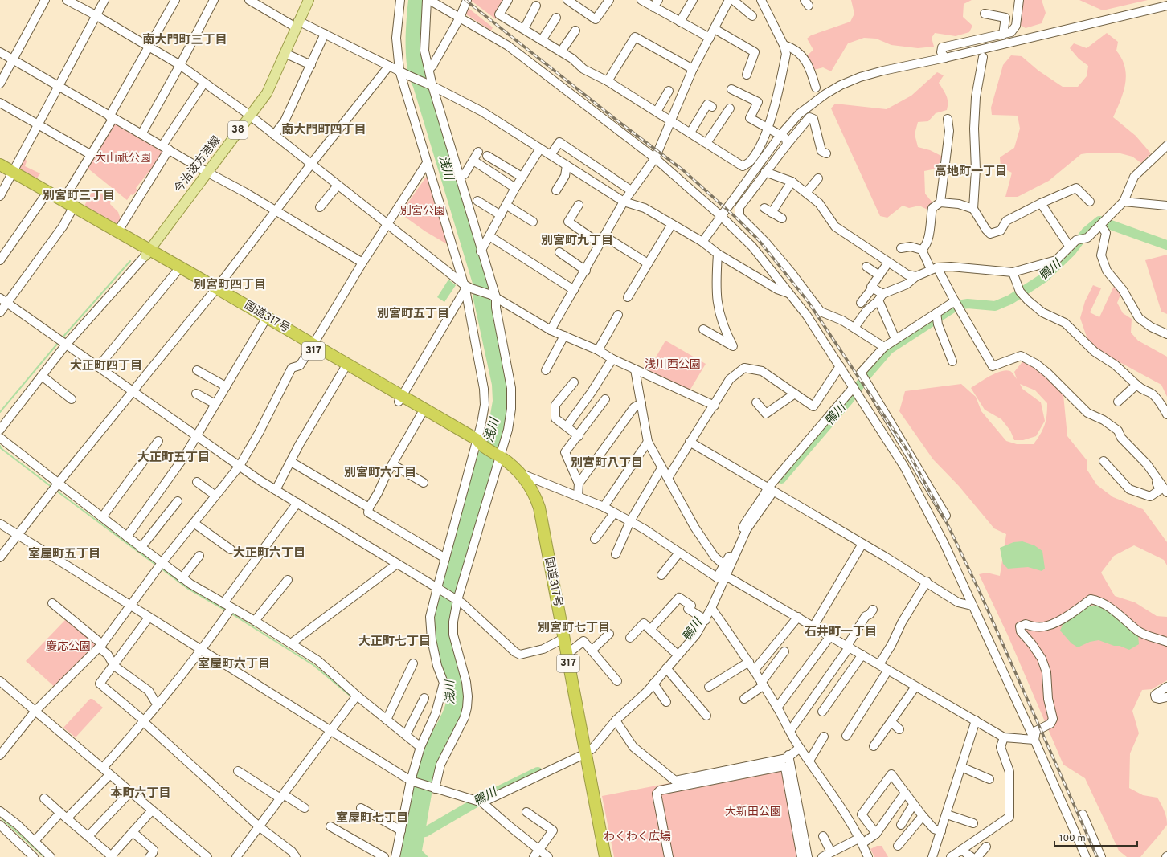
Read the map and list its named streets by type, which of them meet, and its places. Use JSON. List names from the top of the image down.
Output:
{
  "streets": {
    "highway": ["国道317号", "317"],
    "main road": ["38", "今治波方港線"]
  },
  "crossings": [
    ["今治波方港線", "国道317号"]
  ],
  "districts": [
    "南大門町三丁目",
    "南大門町四丁目",
    "高地町一丁目",
    "別宮町三丁目",
    "別宮町九丁目",
    "別宮町四丁目",
    "別宮町五丁目",
    "大正町四丁目",
    "大正町五丁目",
    "別宮町八丁目",
    "別宮町六丁目",
    "大正町六丁目",
    "室屋町五丁目",
    "別宮町七丁目",
    "石井町一丁目",
    "大正町七丁目",
    "室屋町六丁目",
    "本町六丁目",
    "室屋町七丁目"
  ],
  "water": ["浅川", "鴨川"],
  "parks": [
    "大山祇公園",
    "別宮公園",
    "浅川西公園",
    "慶応公園",
    "大新田公園",
    "わくわく広場"
  ],
  "scale_bar": "100 m"
}
